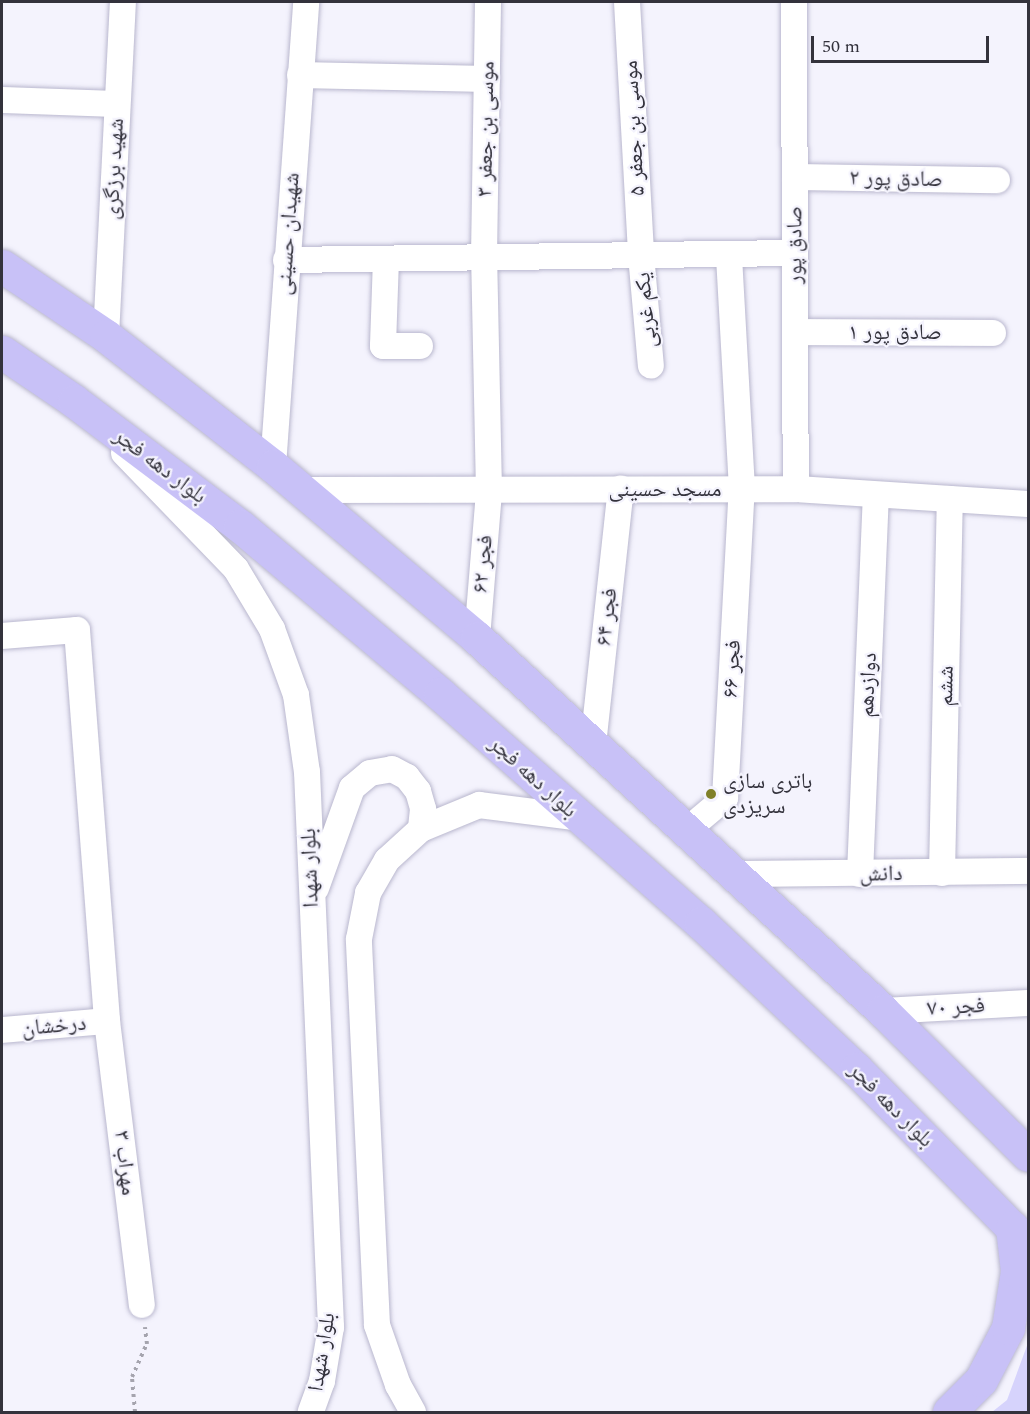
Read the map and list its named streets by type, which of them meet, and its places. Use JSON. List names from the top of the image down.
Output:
{
  "streets": {
    "main road": ["بلوار دهه فجر"],
    "street": [
      "موسی بن جعفر ۵",
      "موسی بن جعفر ۳",
      "شهید برزگری",
      "صادق پور ۲",
      "شهیدان حسینی",
      "صادق پور",
      "یکم غربی",
      "صادق پور ۱",
      "مسجد حسینی",
      "فجر ۶۲",
      "فجر ۶۴",
      "فجر ۶۶",
      "دوازدهم",
      "ششم",
      "بلوار شهدا",
      "دانش",
      "فجر ۷۰",
      "درخشان",
      "مهراب ۳"
    ]
  },
  "crossings": [
    ["موسی بن جعفر ۵", "یکم غربی"],
    ["موسی بن جعفر ۳", "مسجد حسینی"],
    ["موسی بن جعفر ۳", "فجر ۶۲"],
    ["صادق پور ۲", "صادق پور"],
    ["صادق پور", "صادق پور ۱"],
    ["صادق پور", "مسجد حسینی"],
    ["بلوار دهه فجر", "بلوار شهدا"],
    ["مسجد حسینی", "فجر ۶۲"],
    ["مسجد حسینی", "فجر ۶۴"],
    ["مسجد حسینی", "فجر ۶۶"],
    ["مسجد حسینی", "دوازدهم"],
    ["مسجد حسینی", "ششم"],
    ["دوازدهم", "دانش"],
    ["ششم", "دانش"],
    ["درخشان", "مهراب ۳"]
  ],
  "places": ["باتری سازی سریزدی"],
  "scale_bar": "50 m"
}
